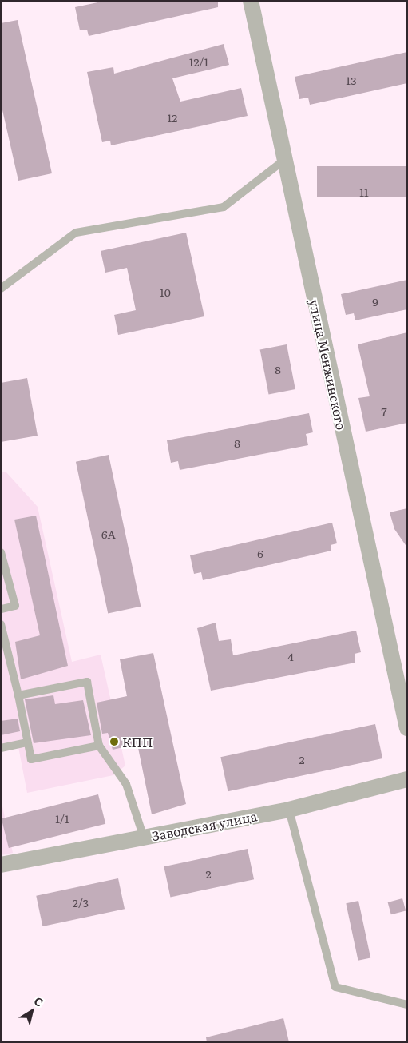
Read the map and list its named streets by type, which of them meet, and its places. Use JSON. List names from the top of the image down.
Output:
{
  "streets": {
    "street": ["улица Менжинского", "Заводская улица"]
  },
  "places": ["КПП"],
  "house_numbers": [
    "12/1",
    "13",
    "12",
    "11",
    "10",
    "9",
    "8",
    "7",
    "8",
    "6А",
    "6",
    "4",
    "2",
    "1/1",
    "2",
    "2/3"
  ],
  "north": "top right"
}
